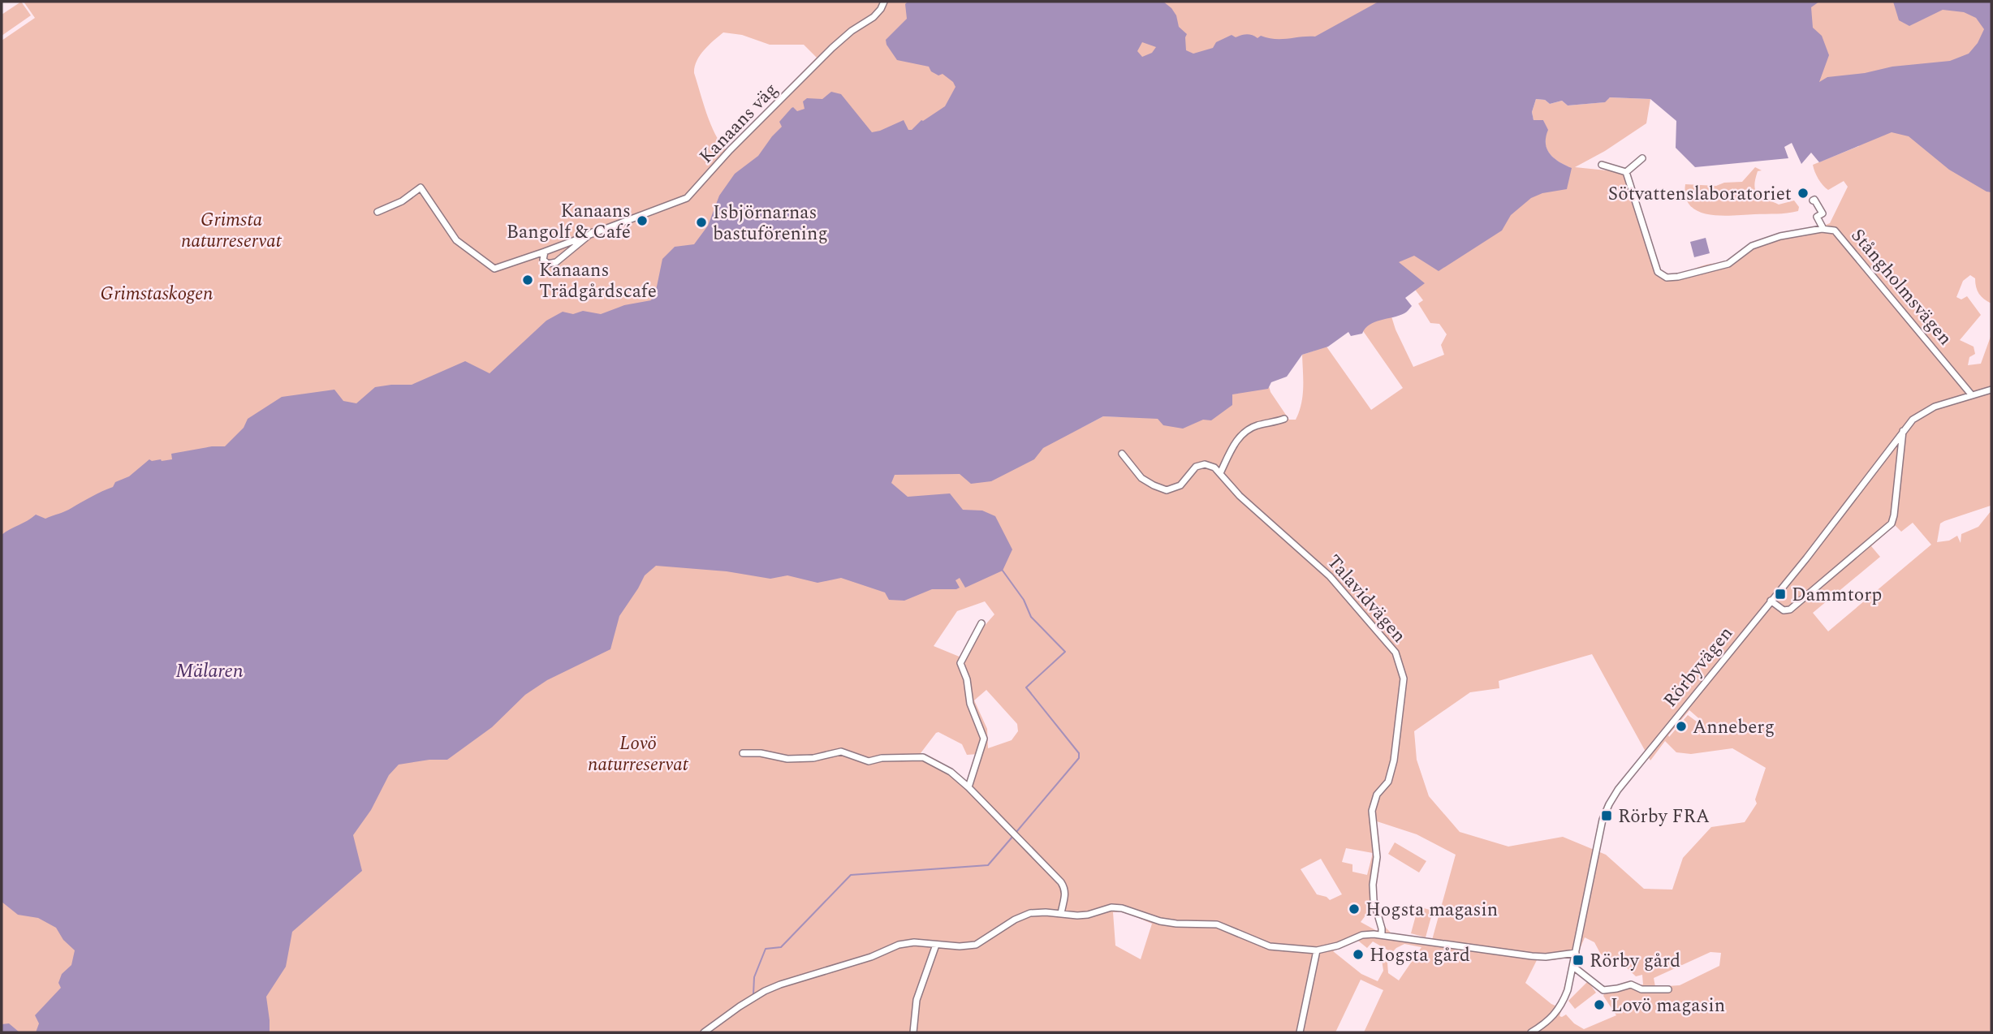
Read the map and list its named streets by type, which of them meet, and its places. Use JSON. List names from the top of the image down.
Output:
{
  "streets": {
    "street": [
      "Kanaans väg",
      "Stångholmsvägen",
      "Talavidvägen",
      "Rörbyvägen"
    ]
  },
  "crossings": [
    ["Stångholmsvägen", "Rörbyvägen"]
  ],
  "water": ["Mälaren"],
  "parks": ["Grimsta naturreservat", "Grimstaskogen", "Lovö naturreservat"],
  "places": {
    "other": [
      "Sötvattenslaboratoriet",
      "Kanaans Bangolf & Café",
      "Isbjörnarnas bastuförening",
      "Kanaans Trädgårdscafe",
      "Anneberg",
      "Hogsta magasin",
      "Hogsta gård",
      "Lovö magasin"
    ],
    "transit": ["Dammtorp", "Rörby FRA", "Rörby gård"]
  }
}
